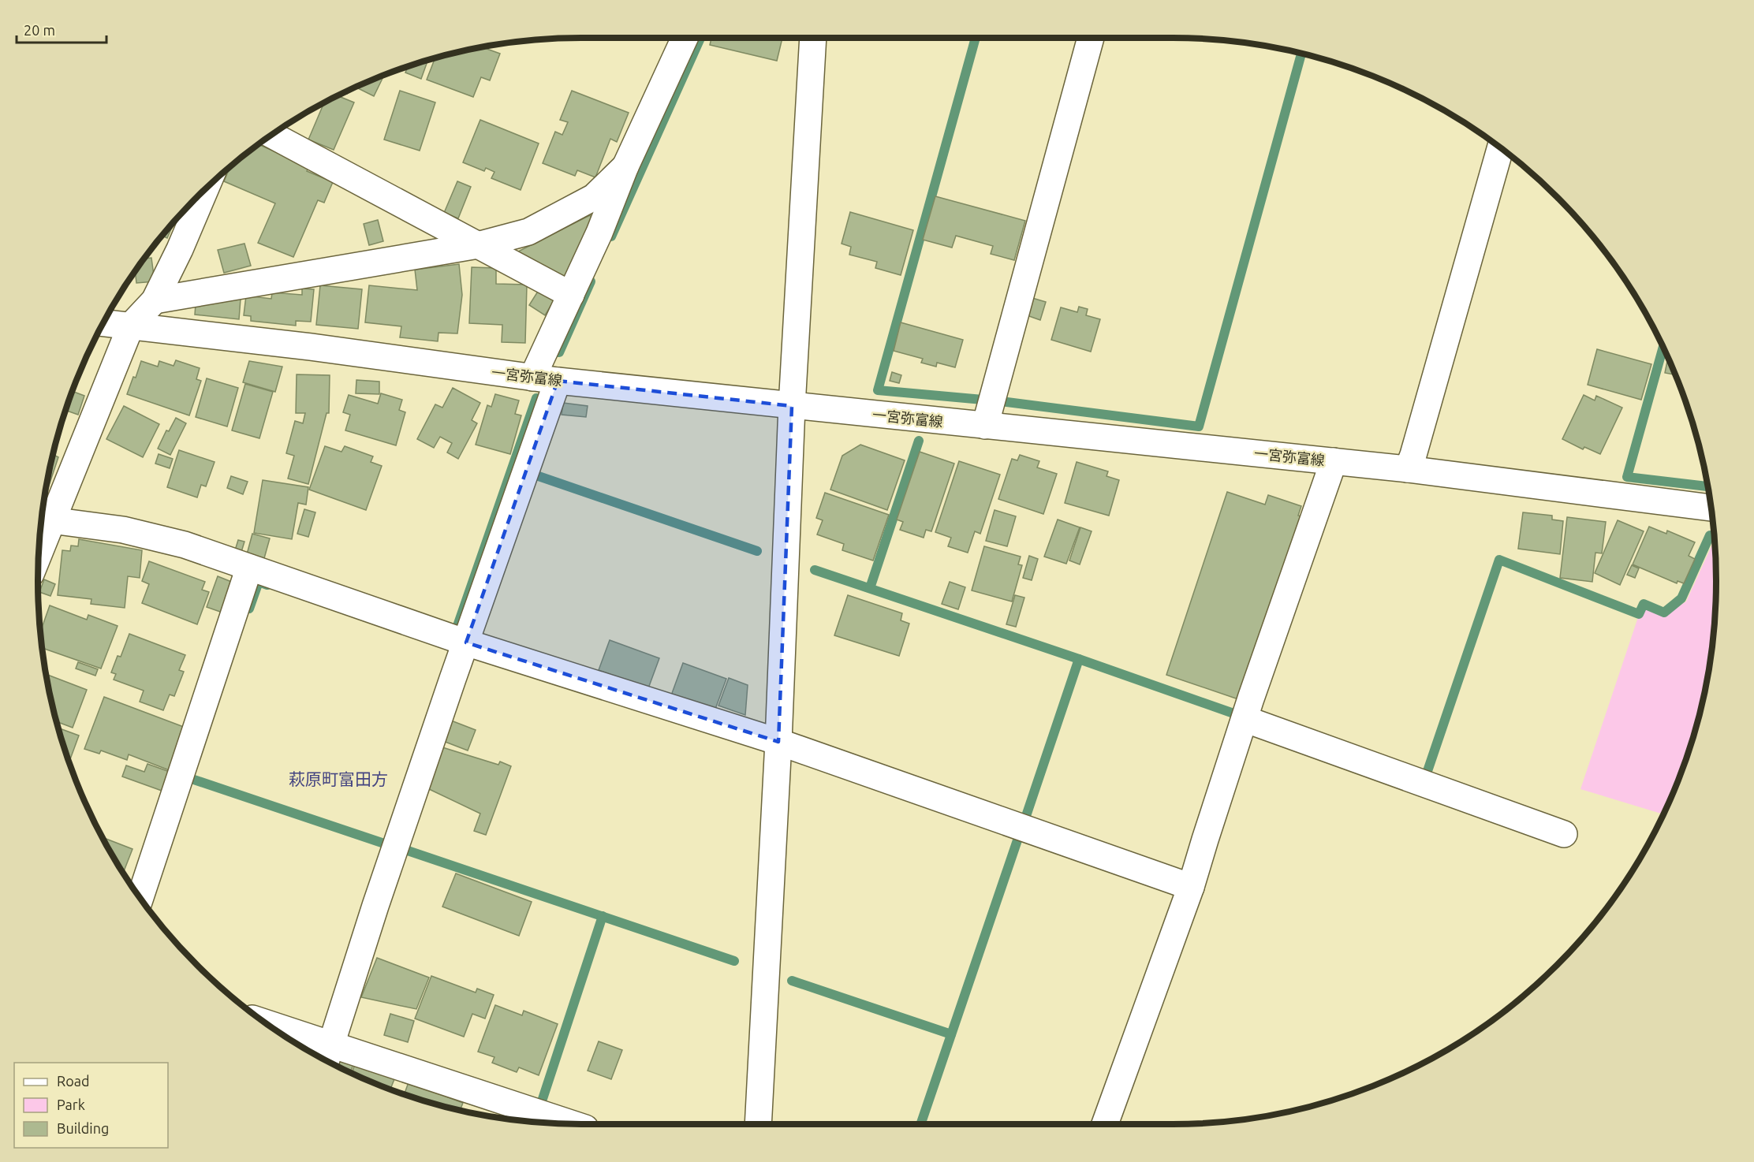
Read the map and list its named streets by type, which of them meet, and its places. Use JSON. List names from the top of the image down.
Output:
{
  "streets": {
    "street": ["一宮弥富線"]
  },
  "districts": ["萩原町富田方"],
  "legend": ["Road", "Park", "Building"],
  "scale_bar": "20 m"
}
